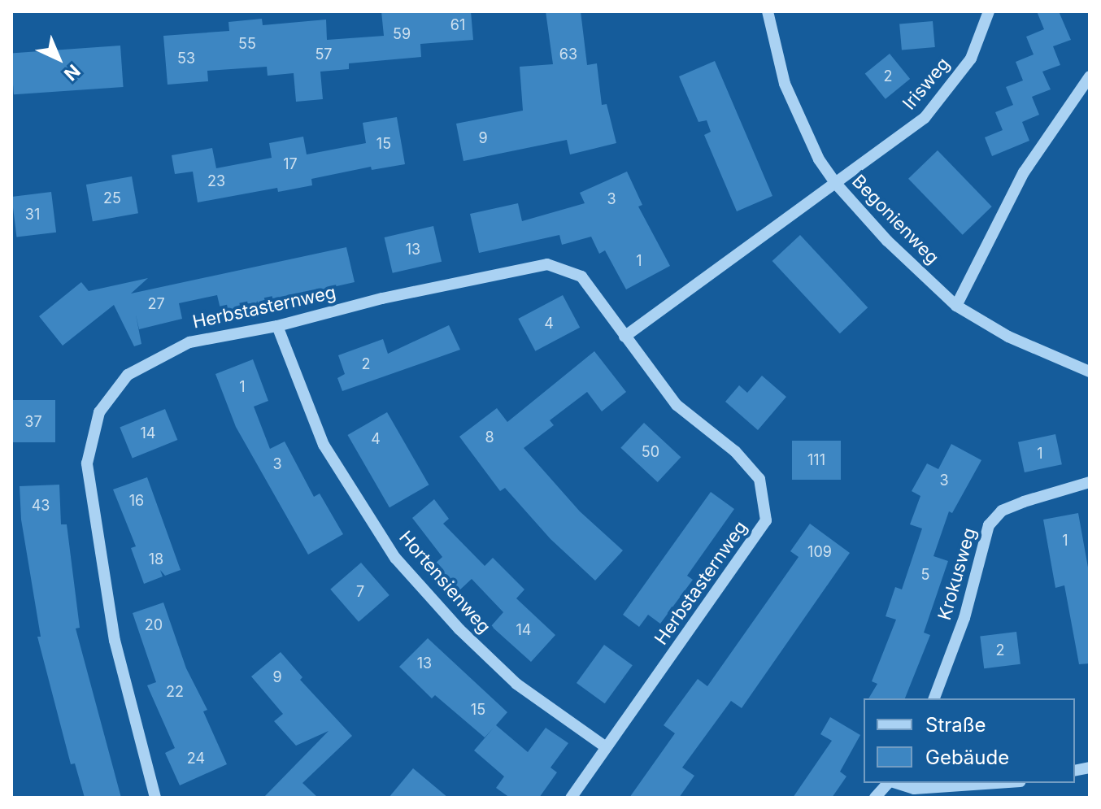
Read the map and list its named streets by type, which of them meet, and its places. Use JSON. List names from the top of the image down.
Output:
{
  "streets": {
    "street": [
      "Irisweg",
      "Begonienweg",
      "Herbstasternweg",
      "Krokusweg",
      "Hortensienweg"
    ]
  },
  "crossings": [
    ["Irisweg", "Begonienweg"],
    ["Herbstasternweg", "Hortensienweg"]
  ],
  "house_numbers": [
    "61",
    "59",
    "55",
    "57",
    "63",
    "53",
    "2",
    "9",
    "15",
    "17",
    "23",
    "25",
    "3",
    "31",
    "13",
    "1",
    "27",
    "4",
    "2",
    "1",
    "37",
    "14",
    "8",
    "4",
    "50",
    "1",
    "111",
    "3",
    "3",
    "16",
    "43",
    "1",
    "109",
    "18",
    "5",
    "7",
    "20",
    "14",
    "2",
    "13",
    "9",
    "22",
    "15",
    "24"
  ],
  "legend": ["Straße", "Gebäude"],
  "north": "bottom right"
}
